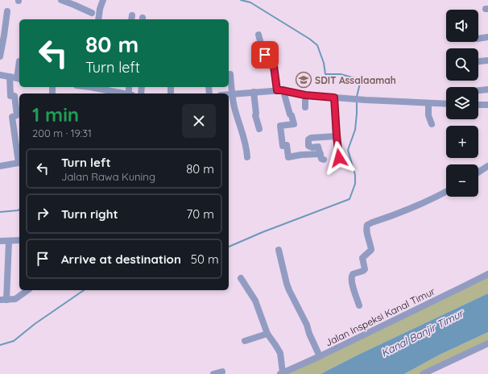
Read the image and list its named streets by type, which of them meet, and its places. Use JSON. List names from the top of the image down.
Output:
{
  "streets": {
    "street": ["Jalan Inspeksi Kanal Timur"]
  },
  "water": ["Kanal Banjir Timur"],
  "places": {
    "school or university": ["SDIT Assalaamah"]
  },
  "page": {
    "map_buttons": ["+", "−"],
    "turn": ["80 m", "Turn left"],
    "heading": ["1 min", "200 m · 19:31"],
    "list": [
      {
        "name": "Turn left",
        "note": "Jalan Rawa Kuning",
        "value": "80 m"
      },
      {
        "name": "Turn right",
        "value": "70 m"
      },
      {
        "name": "Arrive at destination",
        "value": "50 m"
      }
    ]
  }
}
